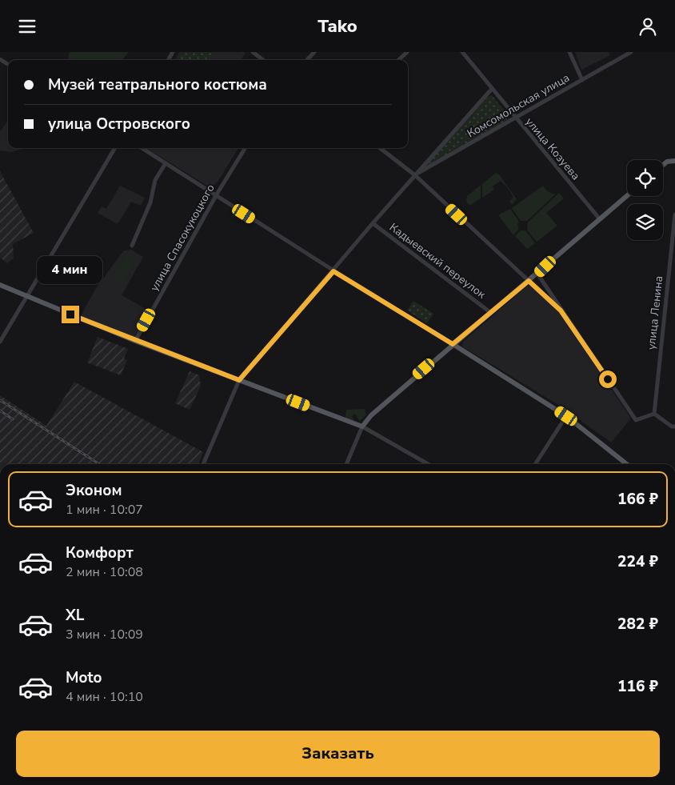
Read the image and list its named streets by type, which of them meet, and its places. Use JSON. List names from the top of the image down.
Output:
{
  "streets": {
    "street": [
      "Комсомольская улица",
      "улица Козуева",
      "улица Спасокукоцкого",
      "Кадыевский переулок",
      "улица Ленина"
    ]
  },
  "crossings": [
    ["Комсомольская улица", "улица Козуева"],
    ["Комсомольская улица", "Кадыевский переулок"]
  ],
  "page": {
    "header": "Tako",
    "banner": ["Музей театрального костюма", "улица Островского"],
    "bubble": "4 мин",
    "list": [
      {
        "name": "Эконом",
        "note": "1 мин · 10:07",
        "value": "166 ₽"
      },
      {
        "name": "Комфорт",
        "note": "2 мин · 10:08",
        "value": "224 ₽"
      },
      {
        "name": "XL",
        "note": "3 мин · 10:09",
        "value": "282 ₽"
      },
      {
        "name": "Moto",
        "note": "4 мин · 10:10",
        "value": "116 ₽"
      }
    ],
    "buttons": "Заказать"
  }
}
